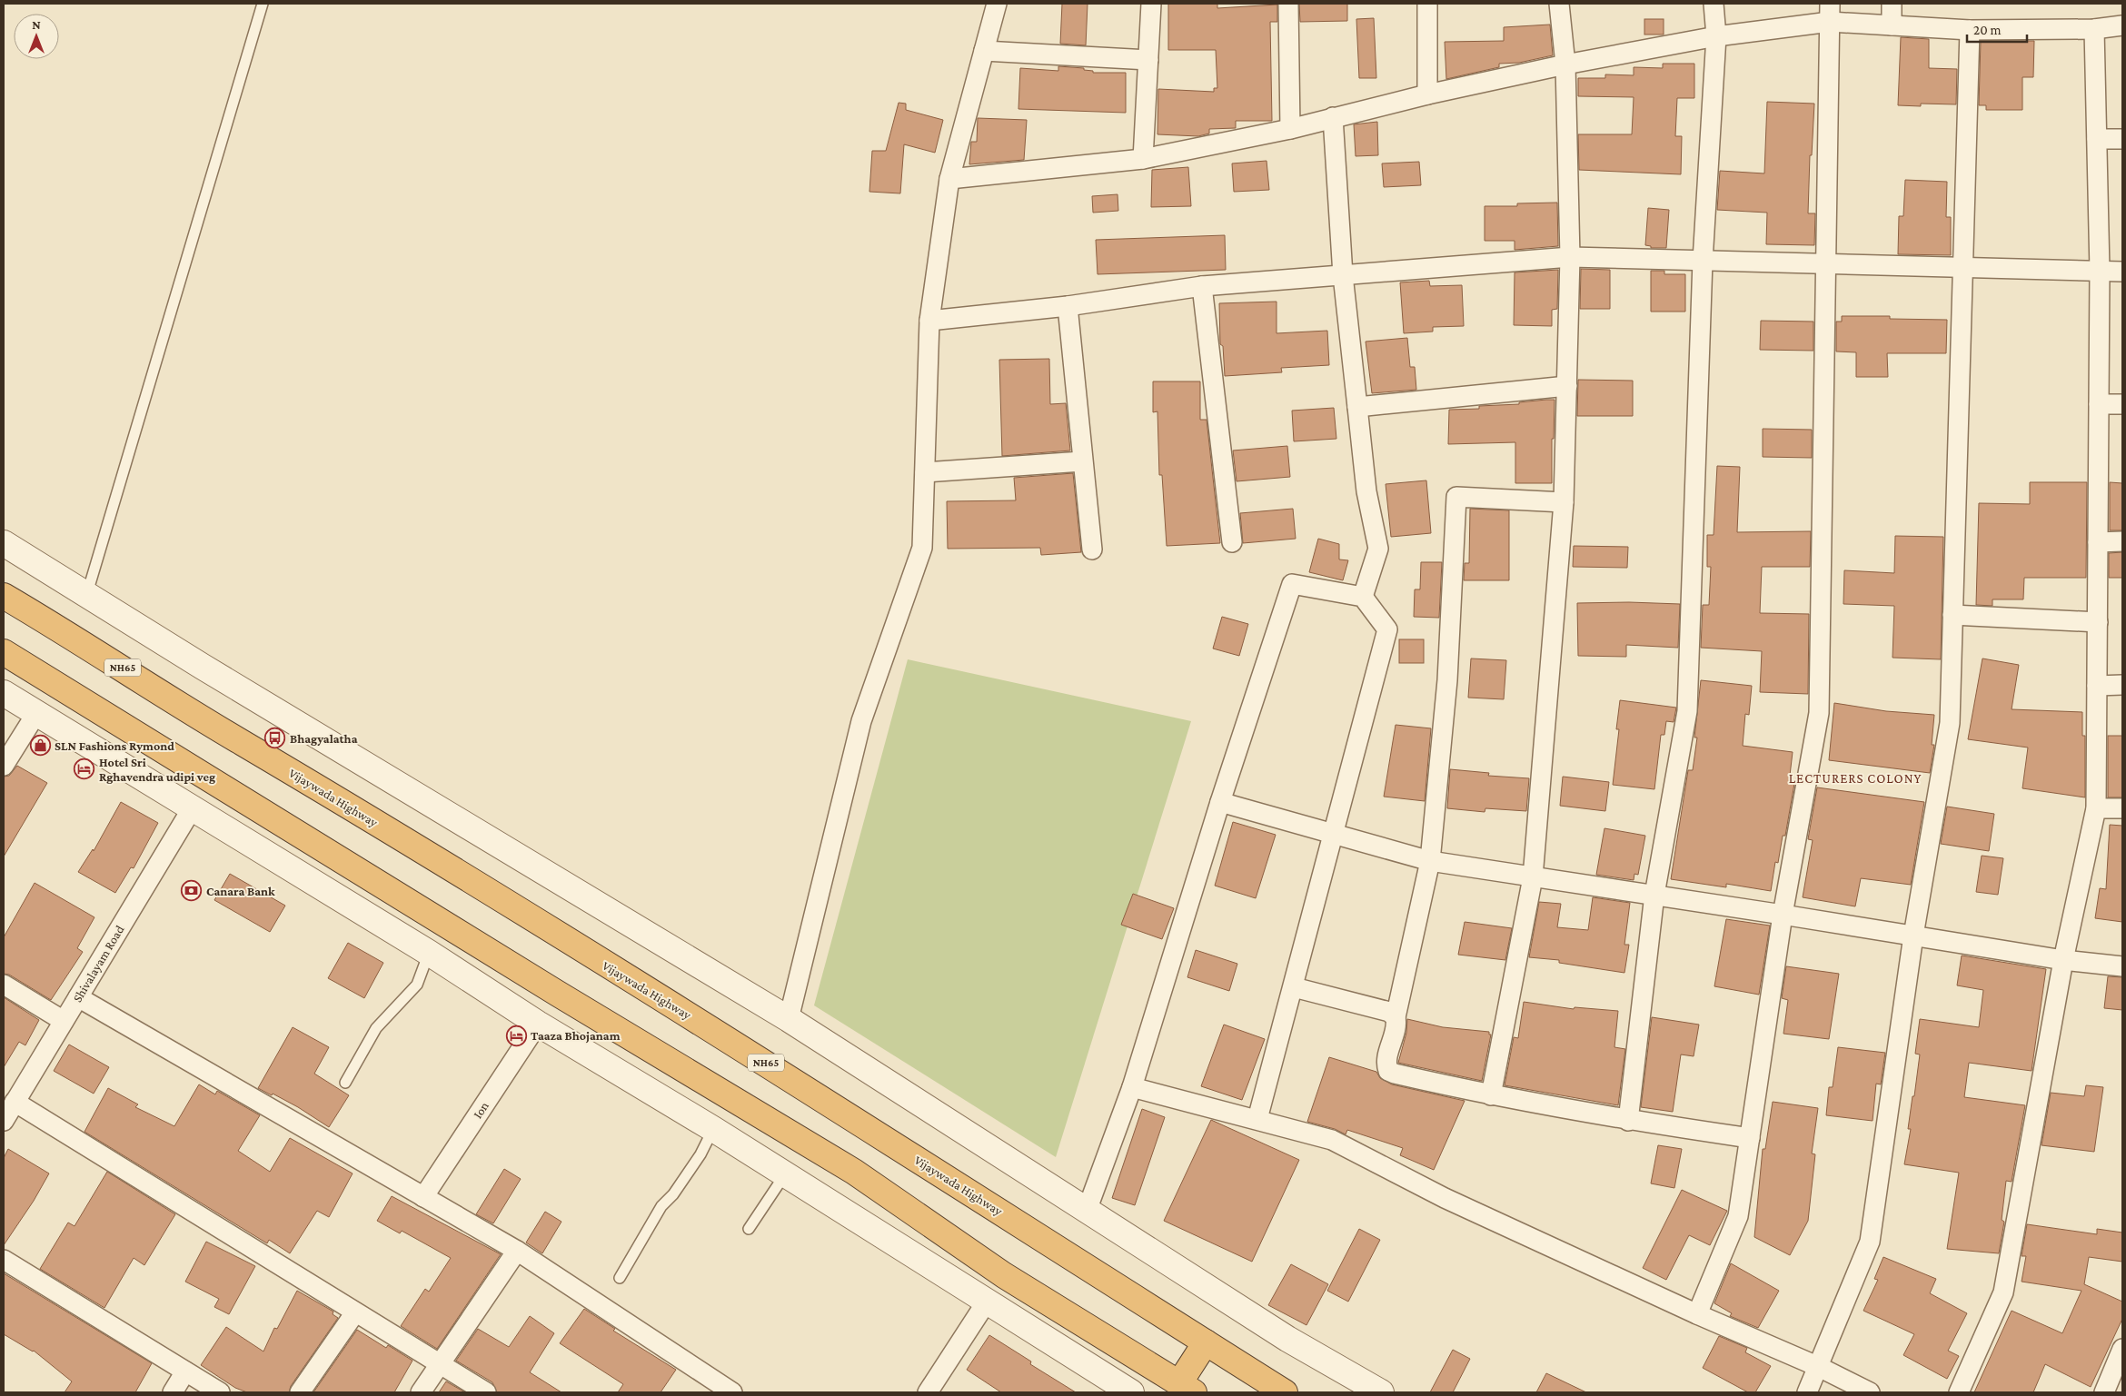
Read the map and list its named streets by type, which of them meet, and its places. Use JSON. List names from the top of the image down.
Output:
{
  "streets": {
    "highway": ["NH65", "Vijaywada Highway"],
    "street": ["Shivalayam Road", "Ion"]
  },
  "districts": ["LECTURERS COLONY"],
  "places": {
    "bus stop": ["Bhagyalatha"],
    "shop": ["SLN Fashions Rymond"],
    "hotel": ["Hotel Sri Rghavendra udipi veg", "Taaza Bhojanam"],
    "bank": ["Canara Bank"]
  },
  "scale_bar": "20 m",
  "north": "top"
}
